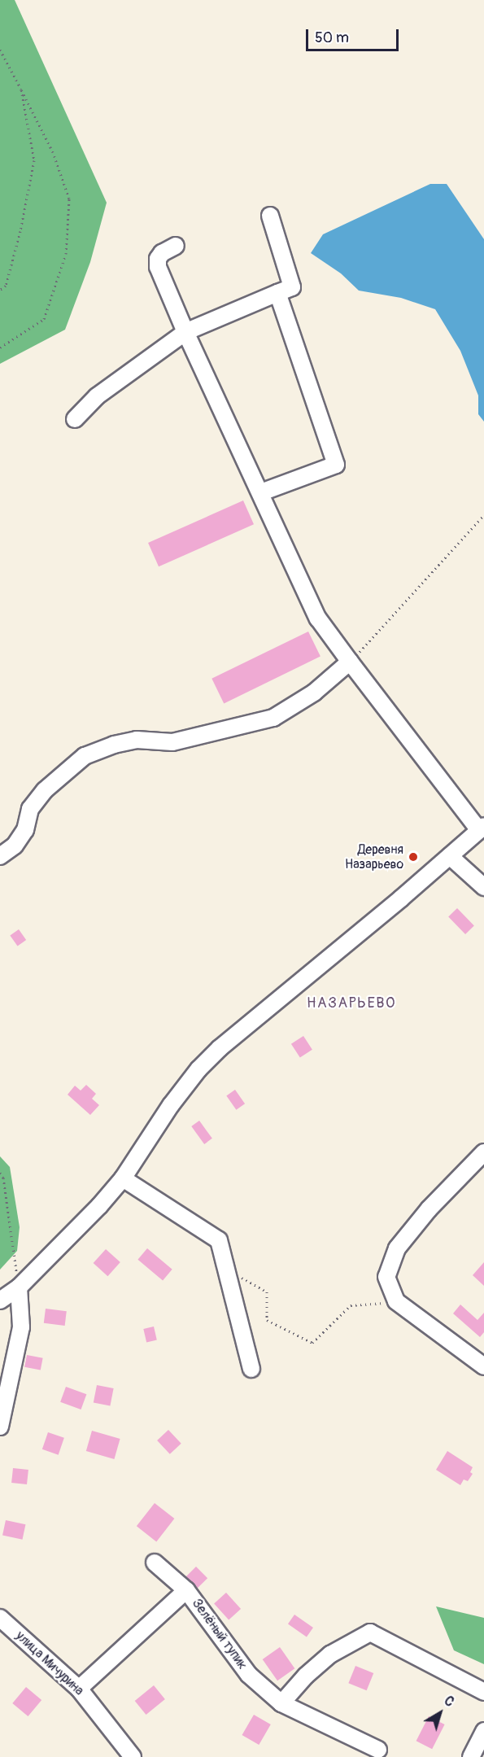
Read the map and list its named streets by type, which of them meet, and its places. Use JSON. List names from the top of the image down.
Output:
{
  "streets": {
    "street": ["Зелёный тупик", "улица Мичурина"]
  },
  "crossings": [
    ["Зелёный тупик", "улица Мичурина"]
  ],
  "districts": ["НАЗАРЬЕВО"],
  "places": ["Деревня Назарьево"],
  "scale_bar": "50 m",
  "north": "top right"
}
